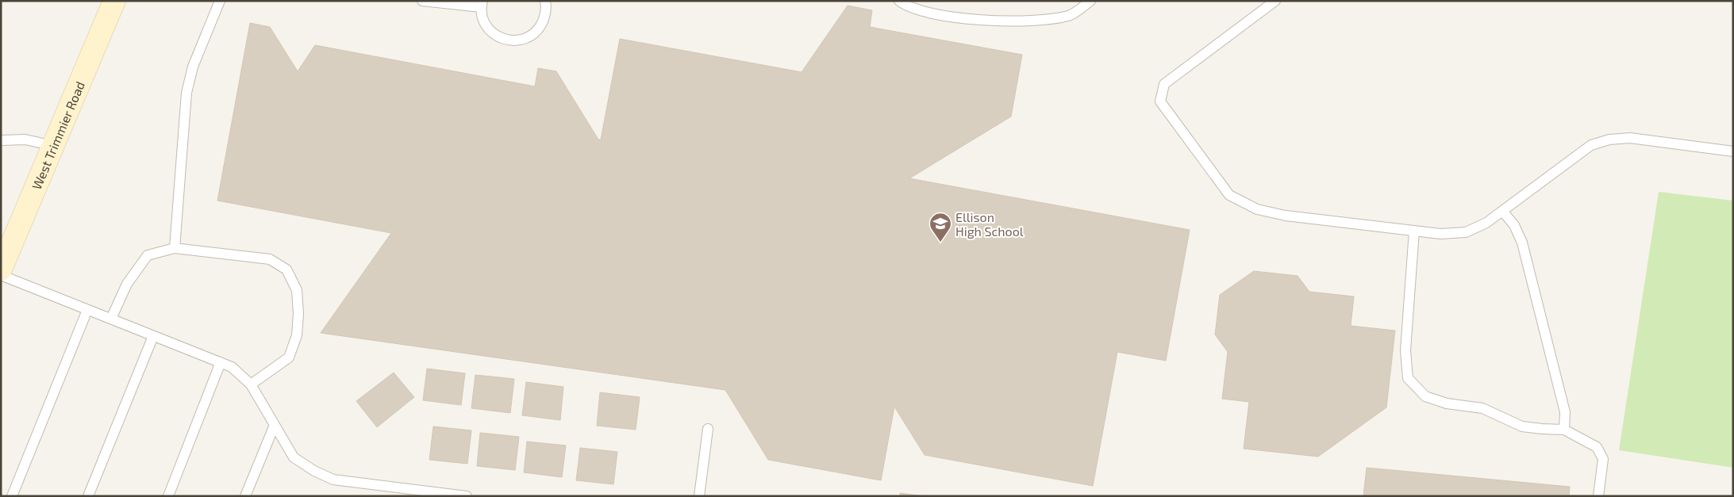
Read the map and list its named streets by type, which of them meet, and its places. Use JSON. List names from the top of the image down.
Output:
{
  "streets": {
    "main road": ["West Trimmier Road"]
  },
  "places": {
    "school or university": ["Ellison High School"]
  }
}
